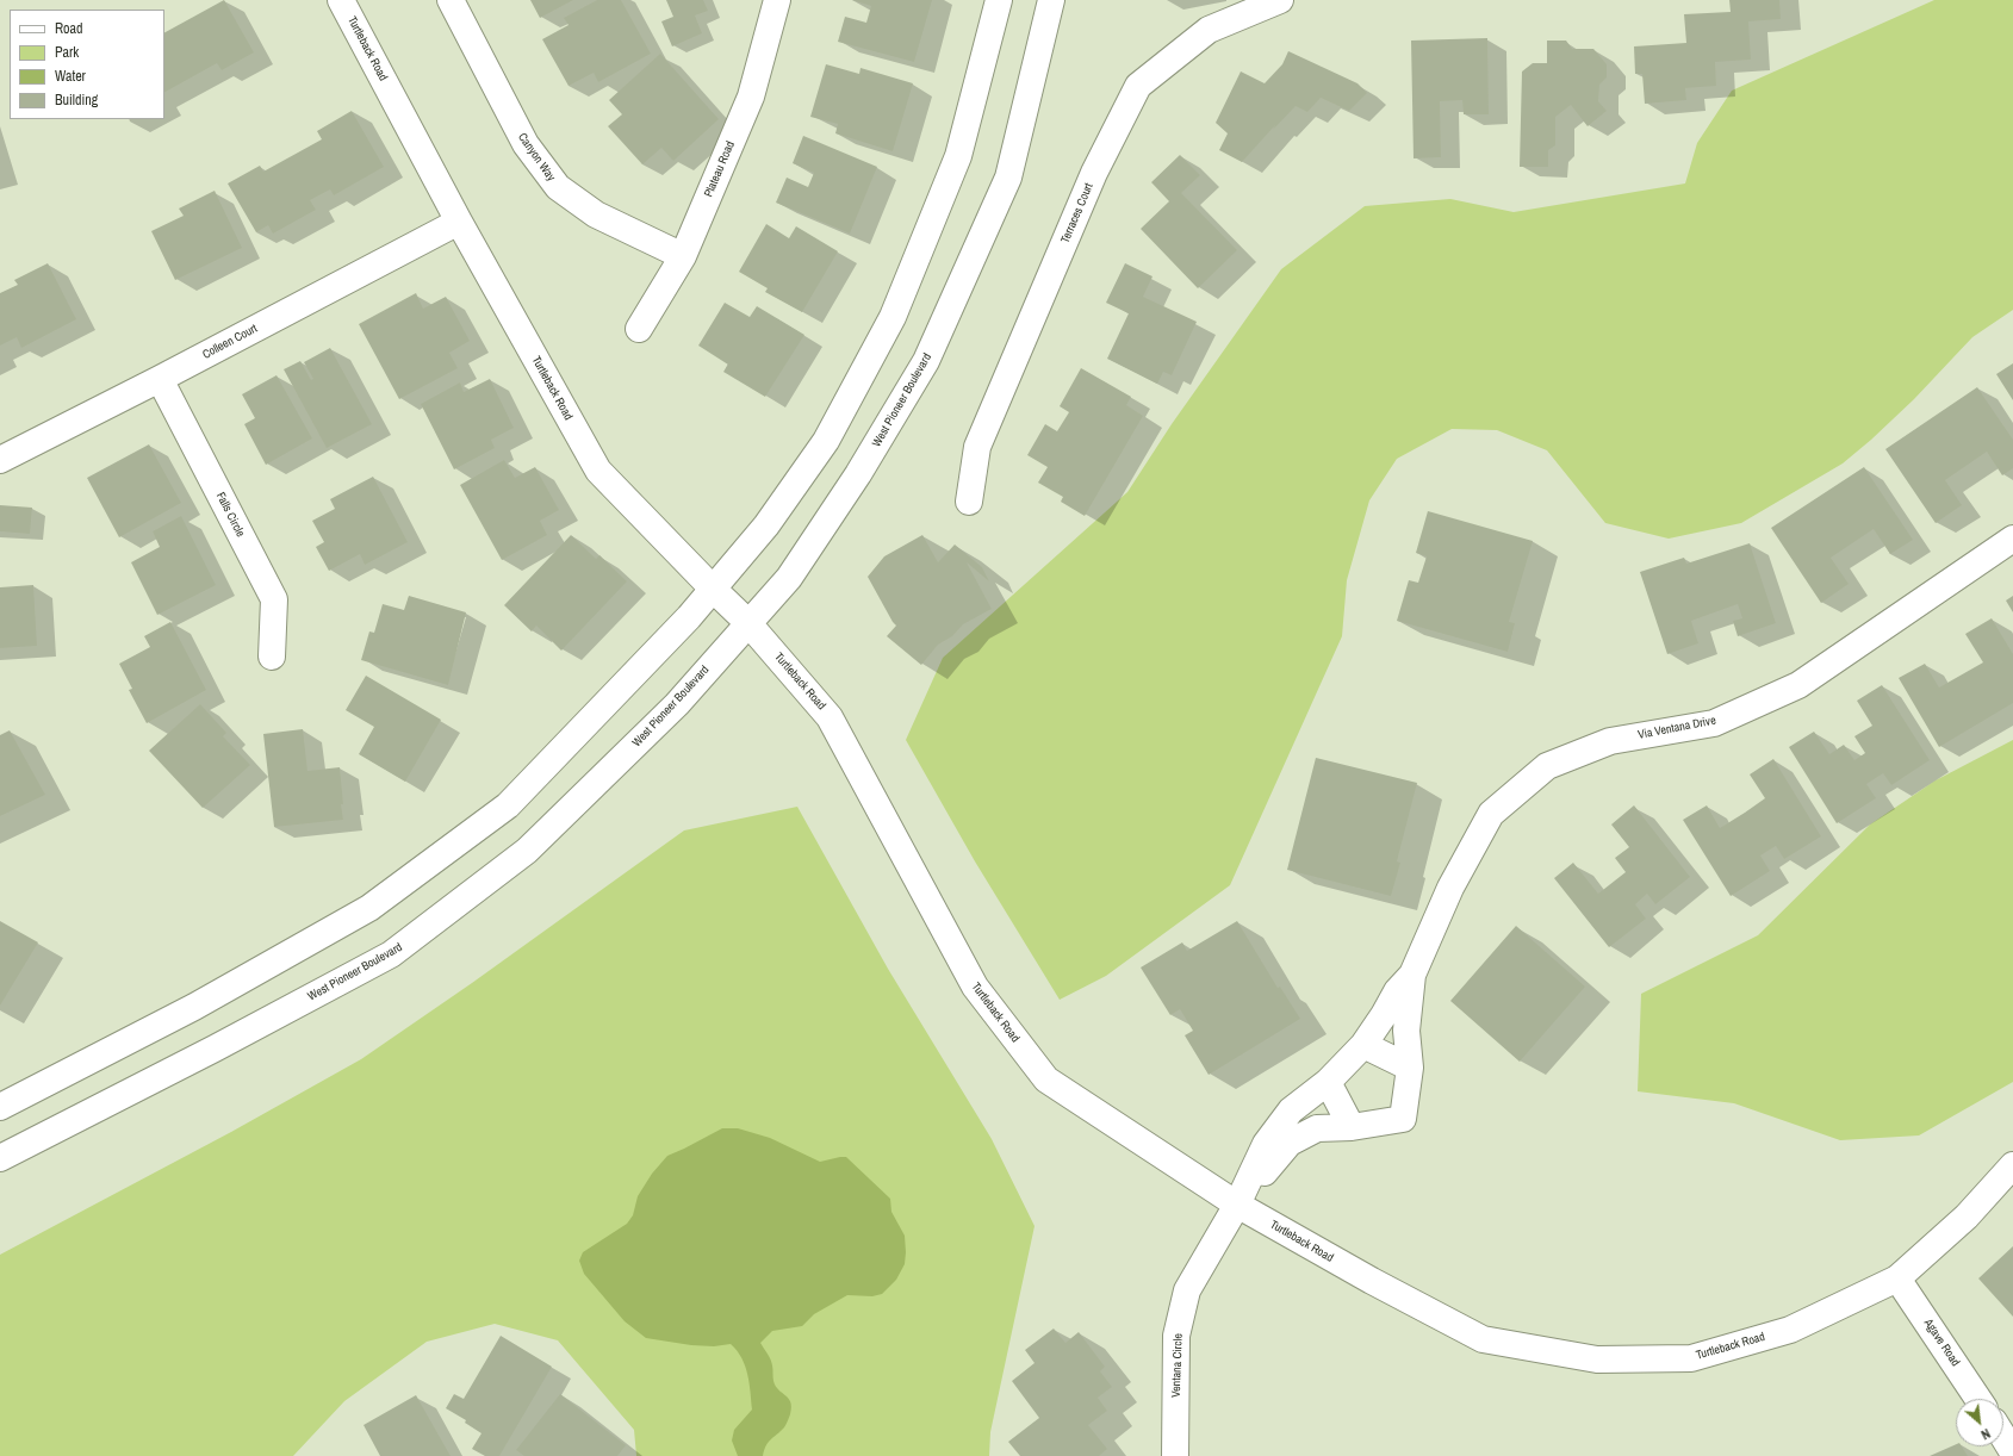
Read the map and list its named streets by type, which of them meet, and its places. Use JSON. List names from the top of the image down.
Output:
{
  "streets": {
    "main road": [
      "Turtleback Road",
      "Canyon Way",
      "Plateau Road",
      "Terraces Court",
      "Colleen Court",
      "West Pioneer Boulevard",
      "Falls Circle",
      "Via Ventana Drive",
      "Agave Road",
      "Ventana Circle"
    ]
  },
  "crossings": [
    ["Turtleback Road", "Colleen Court"],
    ["Turtleback Road", "West Pioneer Boulevard"],
    ["Turtleback Road", "Agave Road"],
    ["Turtleback Road", "Ventana Circle"],
    ["Canyon Way", "Plateau Road"],
    ["Colleen Court", "Falls Circle"]
  ],
  "legend": [
    "Road",
    "Park",
    "Water",
    "Building"
  ],
  "north": "bottom right"
}
